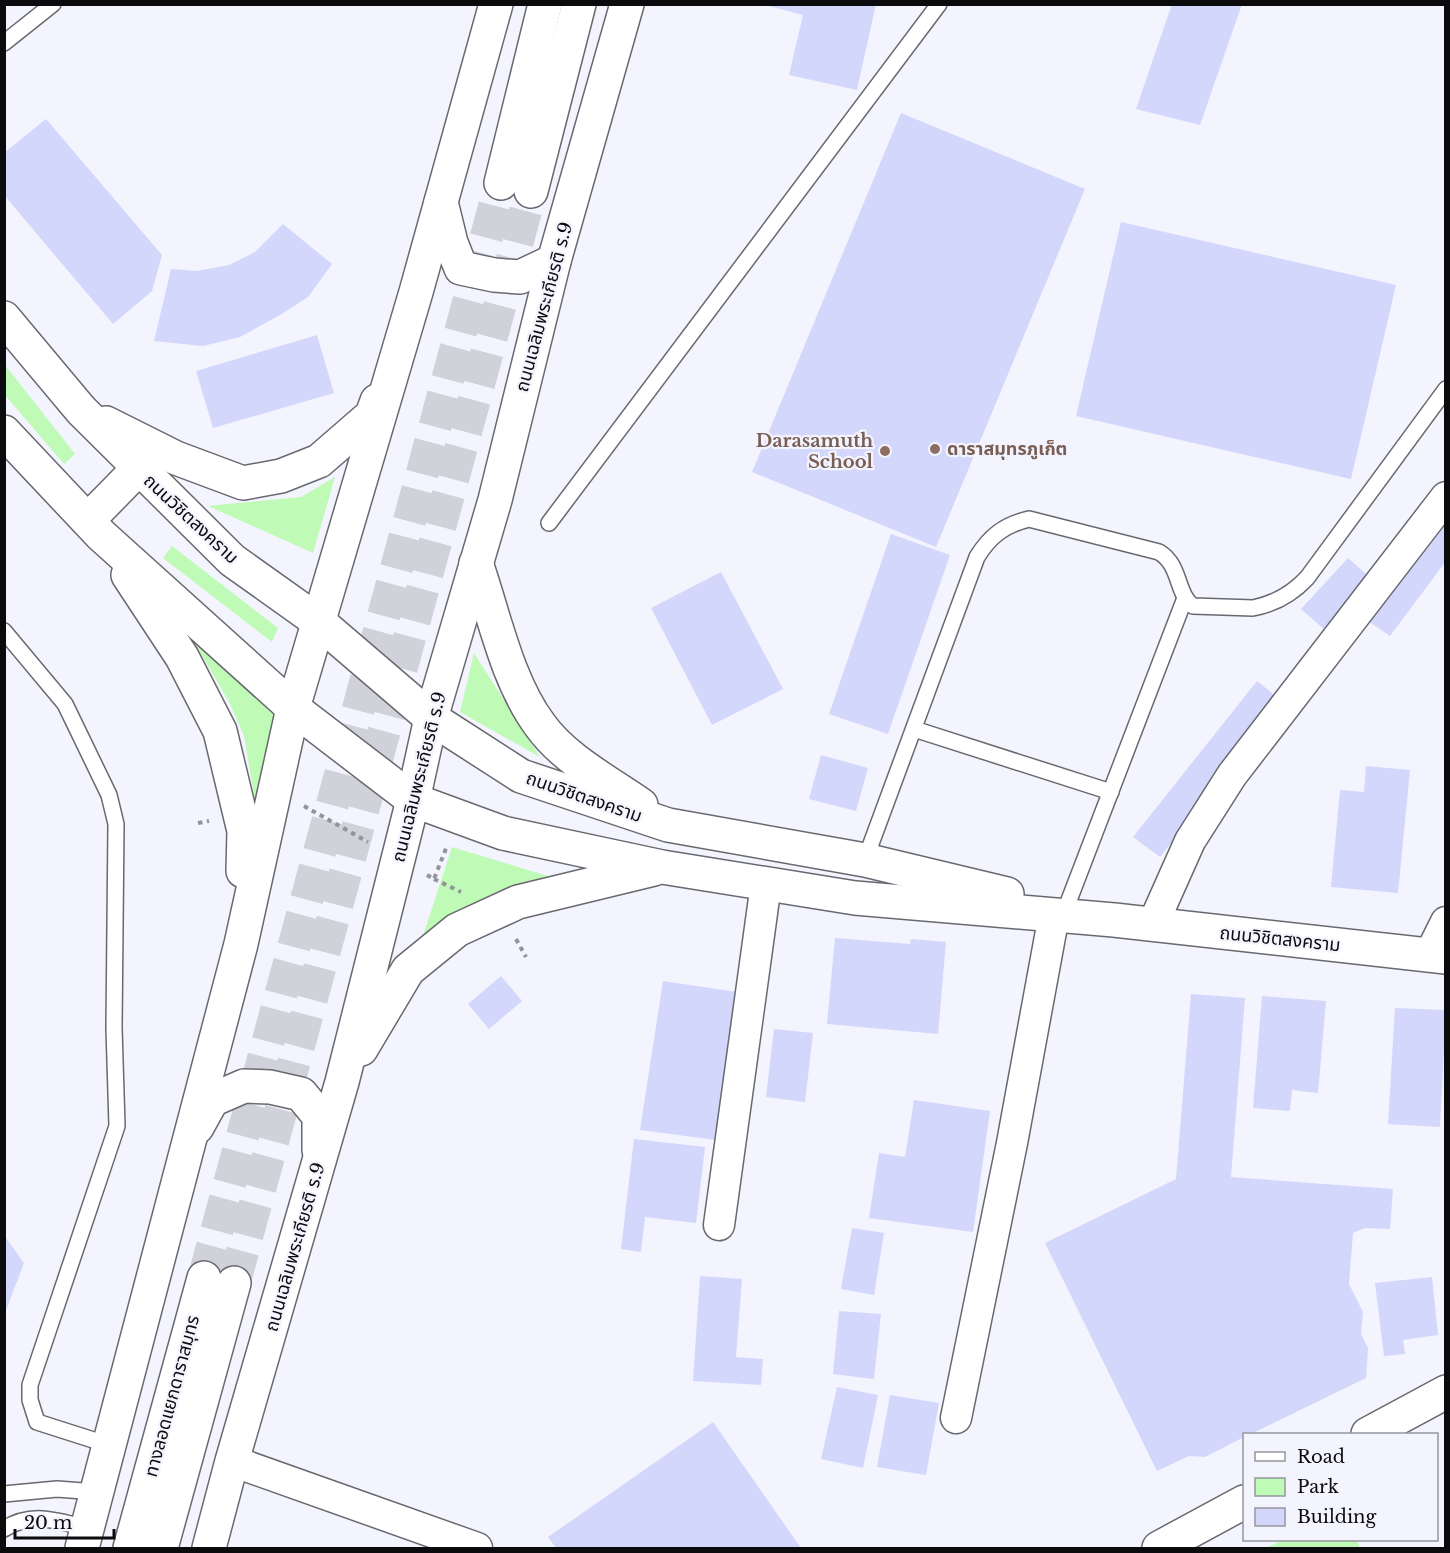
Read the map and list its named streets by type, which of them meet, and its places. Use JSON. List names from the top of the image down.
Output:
{
  "streets": {
    "main road": ["ถนนเฉลิมพระเกียรติ ร.9", "ถนนวิชิตสงคราม", "ทางลอดแยกดาราสมุทร"]
  },
  "crossings": [
    ["ถนนเฉลิมพระเกียรติ ร.9", "ถนนวิชิตสงคราม"]
  ],
  "places": ["ดาราสมุทรภูเก็ต", "Darasamuth School"],
  "legend": ["Road", "Park", "Building"],
  "scale_bar": "20 m"
}
